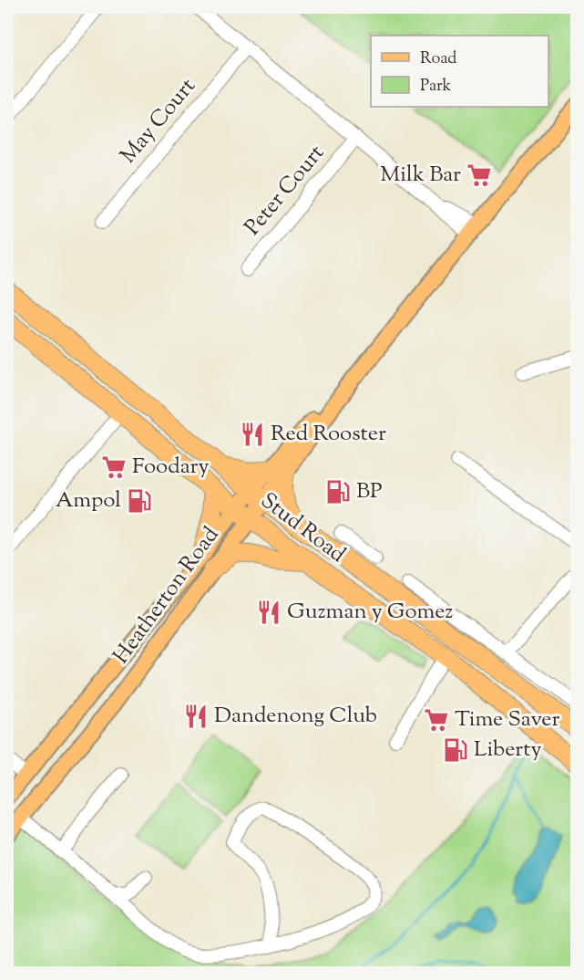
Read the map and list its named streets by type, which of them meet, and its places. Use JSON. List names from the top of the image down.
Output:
{
  "streets": {
    "highway": ["Stud Road"],
    "main road": ["Heatherton Road"],
    "street": ["May Court", "Peter Court"]
  },
  "crossings": [
    ["Stud Road", "Heatherton Road"]
  ],
  "places": {
    "supermarket": ["Milk Bar", "Foodary", "Time Saver"],
    "restaurant": ["Red Rooster", "Guzman y Gomez", "Dandenong Club"],
    "fuel station": ["BP", "Ampol", "Liberty"]
  },
  "legend": ["Road", "Park"]
}
